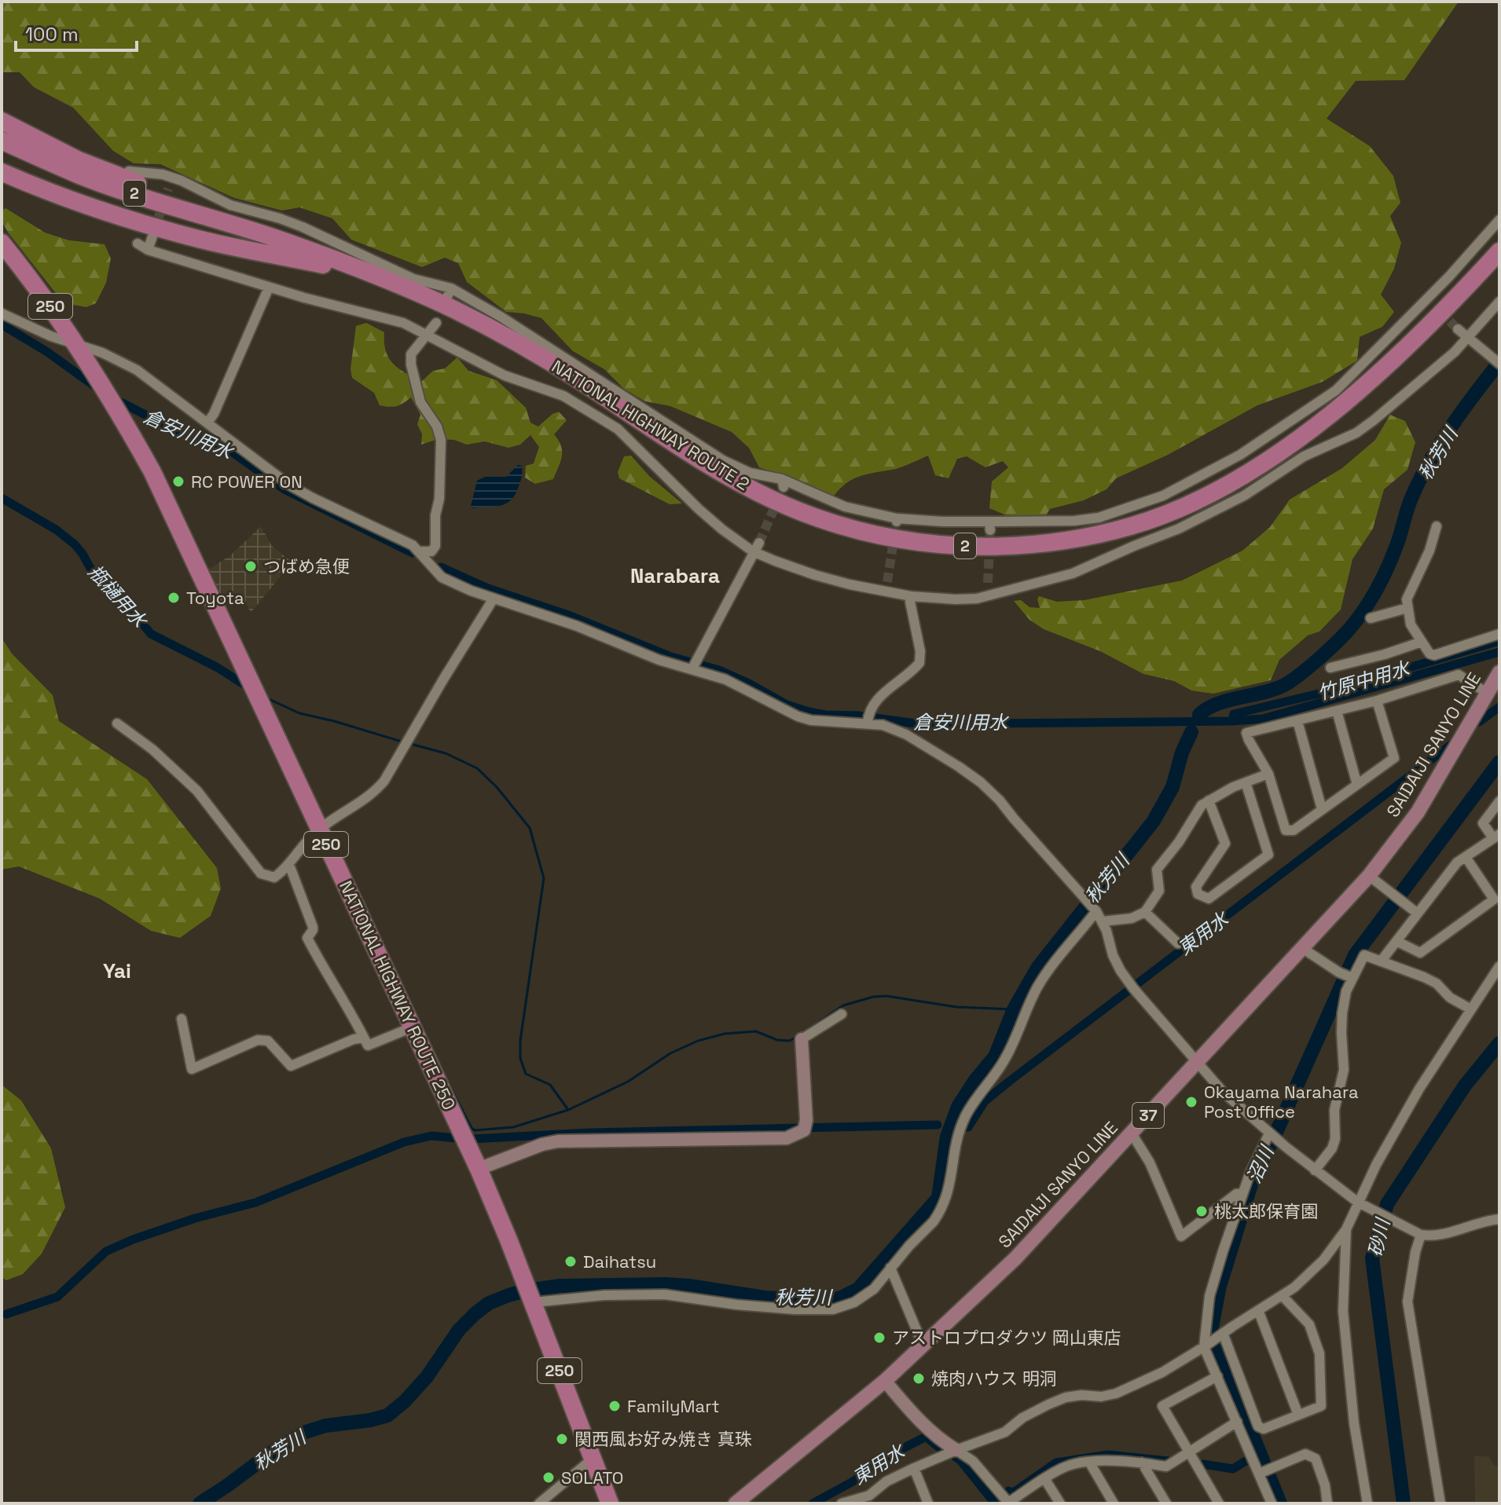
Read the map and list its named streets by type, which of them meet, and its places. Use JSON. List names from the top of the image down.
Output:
{
  "streets": {
    "highway": [
      "2",
      "250",
      "NATIONAL HIGHWAY ROUTE 2",
      "NATIONAL HIGHWAY ROUTE 250"
    ],
    "main road": ["SAIDAIJI SANYO LINE", "37"]
  },
  "crossings": [
    ["250", "NATIONAL HIGHWAY ROUTE 250"]
  ],
  "districts": ["Narabara", "Yai"],
  "water": [
    "倉安川用水",
    "秋芳川",
    "瓶樋用水",
    "竹原中用水",
    "東用水",
    "沼川",
    "砂川"
  ],
  "places": [
    "RC POWER ON",
    "つばめ急便",
    "Toyota",
    "Okayama Narahara Post Office",
    "桃太郎保育園",
    "Daihatsu",
    "アストロプロダクツ 岡山東店",
    "焼肉ハウス 明洞",
    "FamilyMart",
    "関西風お好み焼き 真珠",
    "SOLATO"
  ],
  "scale_bar": "100 m"
}
